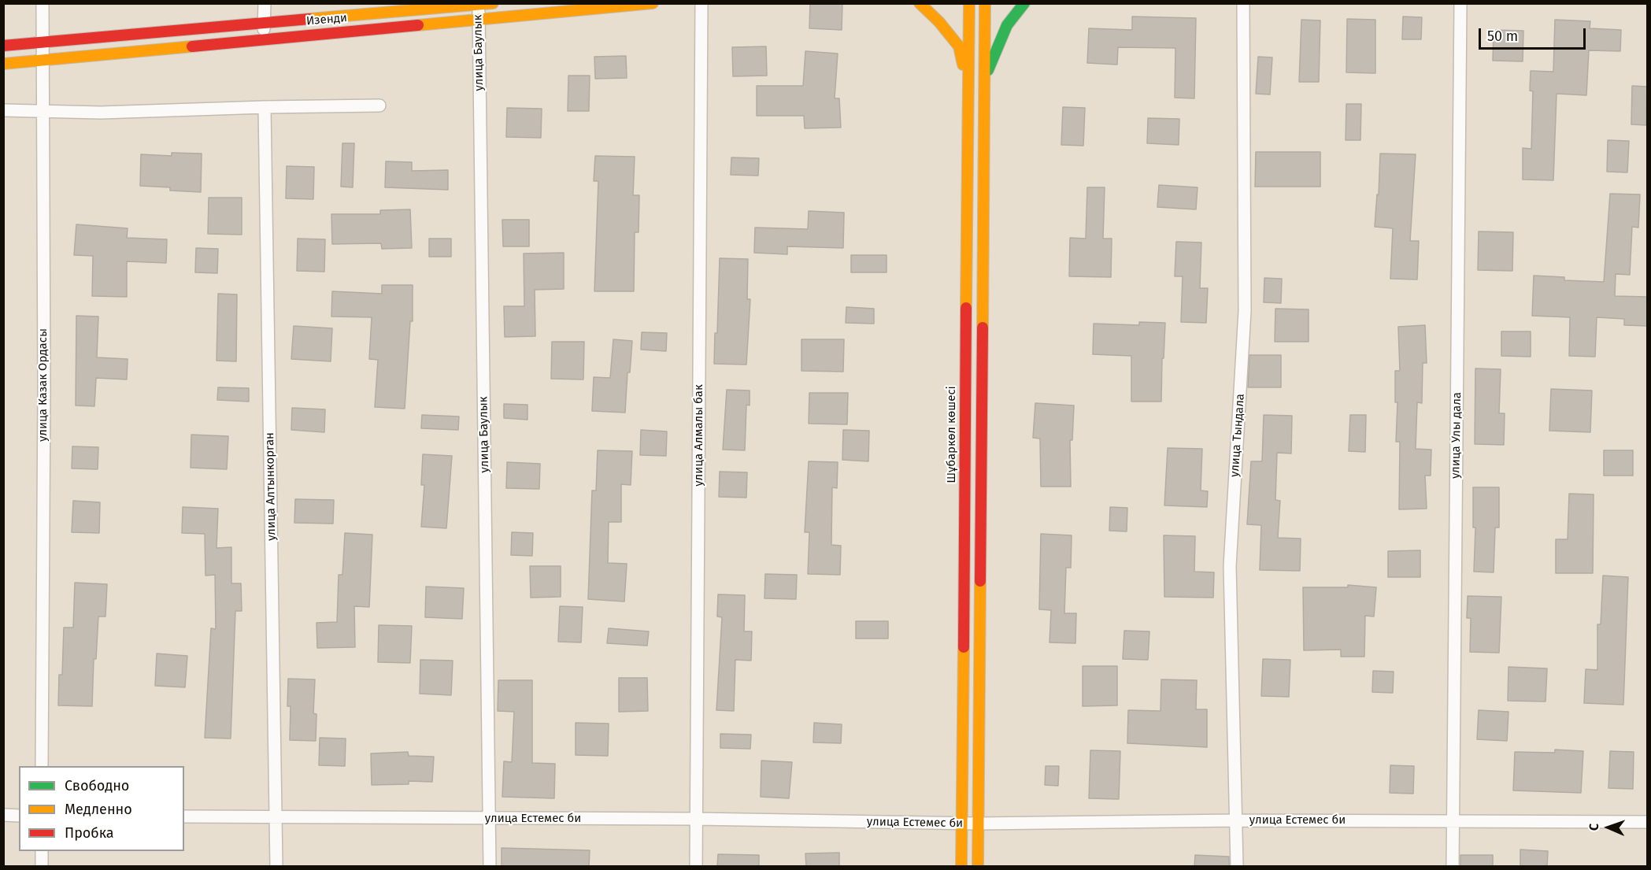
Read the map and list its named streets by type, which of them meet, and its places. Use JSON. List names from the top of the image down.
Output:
{
  "streets": {
    "street": [
      "Изенди",
      "улица Баулык",
      "улица Казак Ордасы",
      "Шұбаркөл көшесі",
      "улица Алмалы бак",
      "улица Тындала",
      "улица Улы дала",
      "улица Алтынкорган",
      "улица Естемес би"
    ]
  },
  "crossings": [
    ["Изенди", "улица Баулык"],
    ["Изенди", "улица Казак Ордасы"],
    ["улица Баулык", "улица Естемес би"],
    ["Шұбаркөл көшесі", "улица Естемес би"],
    ["улица Алмалы бак", "улица Естемес би"],
    ["улица Тындала", "улица Естемес би"],
    ["улица Улы дала", "улица Естемес би"],
    ["улица Алтынкорган", "улица Естемес би"]
  ],
  "legend": ["Свободно", "Медленно", "Пробка"],
  "scale_bar": "50 m",
  "north": "left"
}
